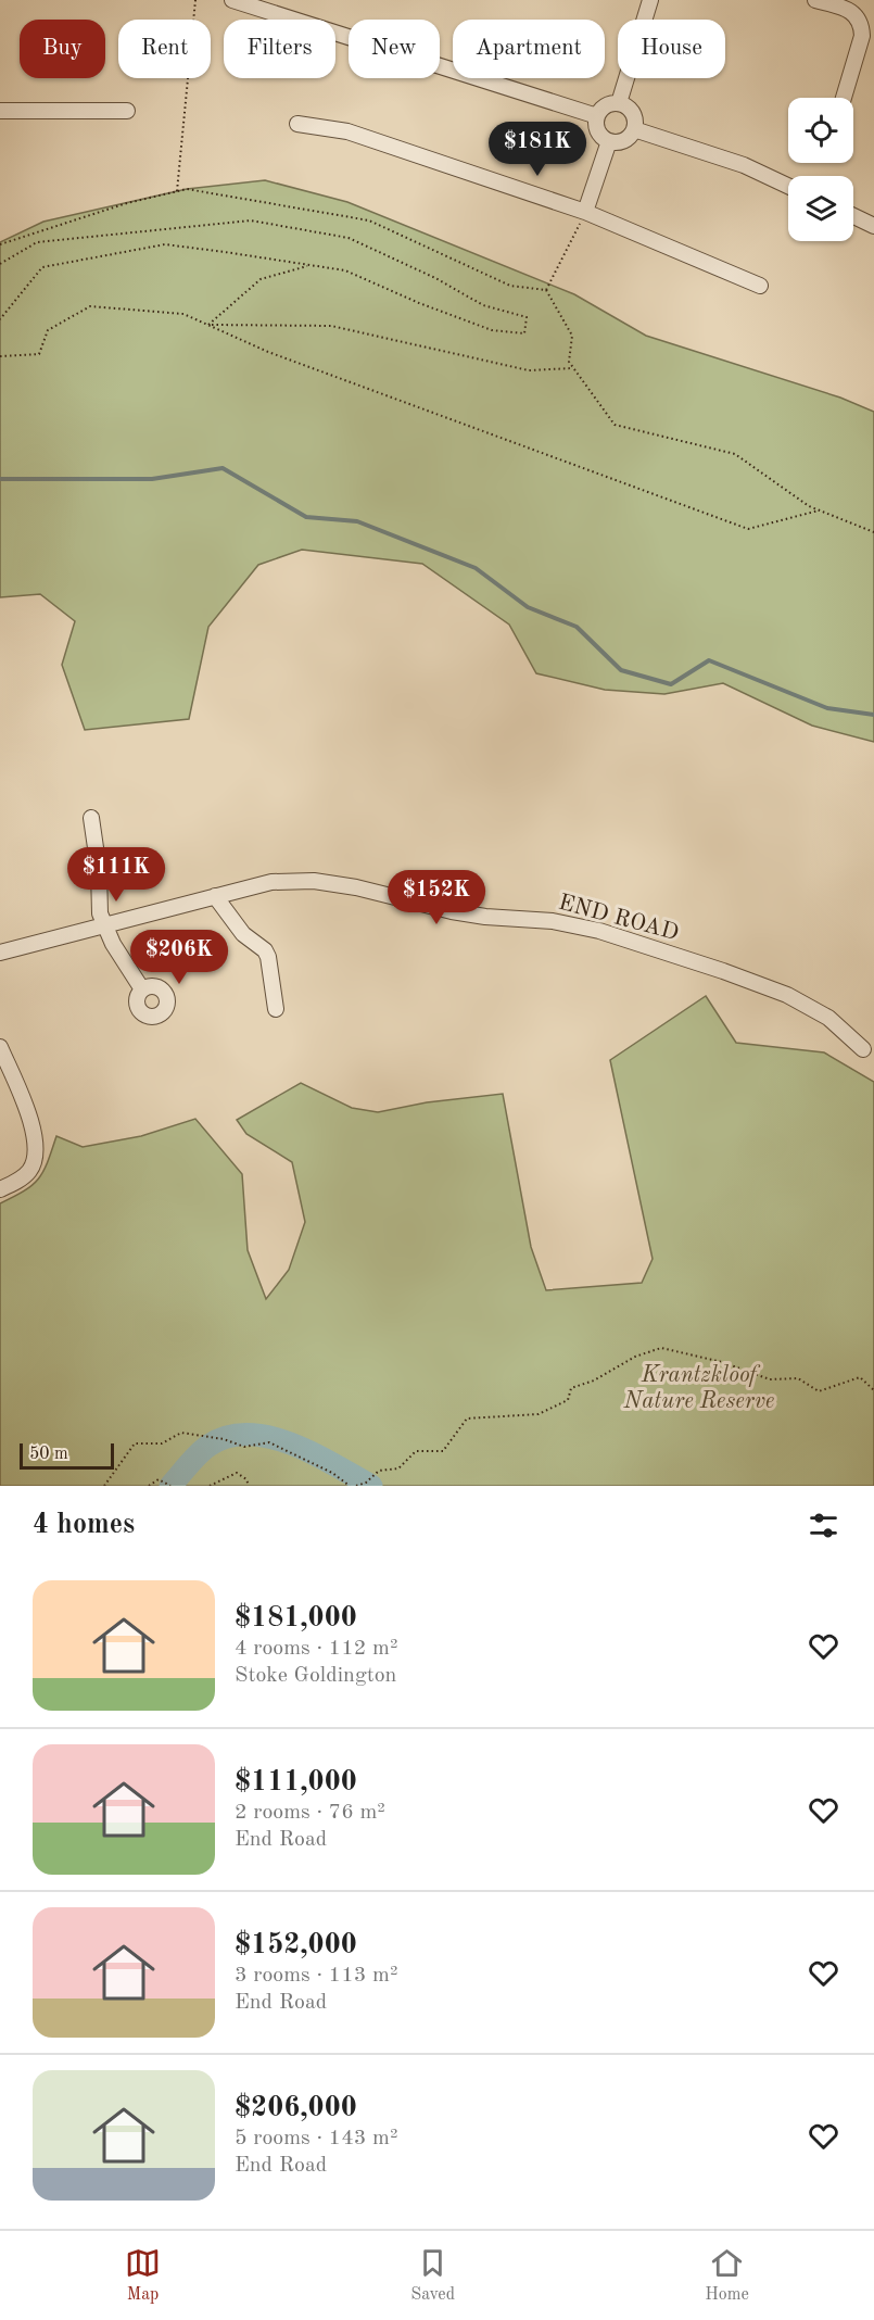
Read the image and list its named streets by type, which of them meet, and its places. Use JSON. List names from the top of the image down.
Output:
{
  "streets": {
    "street": ["END ROAD"]
  },
  "parks": ["Krantzkloof Nature Reserve"],
  "scale_bar": "50 m",
  "page": {
    "chip": [
      "Buy",
      "Rent",
      "Filters",
      "New",
      "Apartment",
      "House"
    ],
    "price": [
      "$181K",
      "$111K",
      "$152K",
      "$206K"
    ],
    "scale": "50 m",
    "heading": "4 homes",
    "list": [
      {
        "name": "$181,000",
        "note": "4 rooms · 112 m² · Stoke Goldington"
      },
      {
        "name": "$111,000",
        "note": "2 rooms · 76 m² · End Road"
      },
      {
        "name": "$152,000",
        "note": "3 rooms · 113 m² · End Road"
      },
      {
        "name": "$206,000",
        "note": "5 rooms · 143 m² · End Road"
      }
    ],
    "tabs": ["Map", "Saved", "Home"]
  }
}
